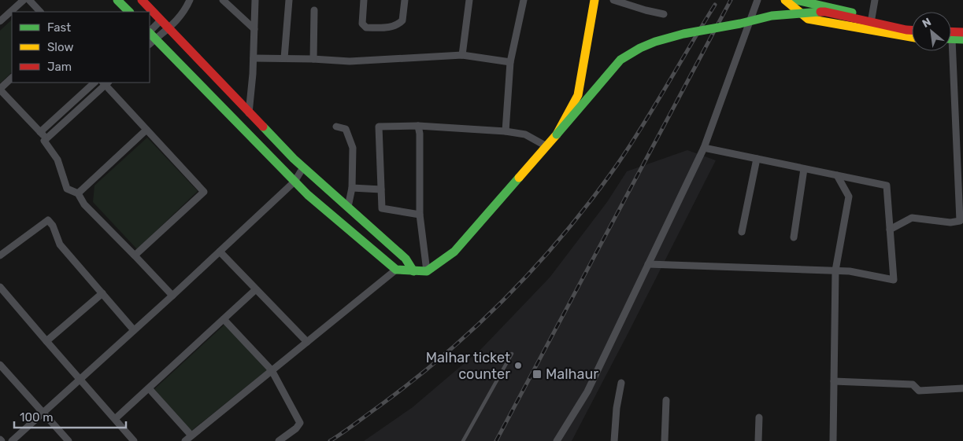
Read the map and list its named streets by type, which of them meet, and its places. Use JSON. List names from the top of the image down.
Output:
{
  "places": {
    "other": ["Malhar ticket counter"],
    "transit": ["Malhaur"]
  },
  "legend": ["Fast", "Slow", "Jam"],
  "scale_bar": "100 m",
  "north": "top left"
}
